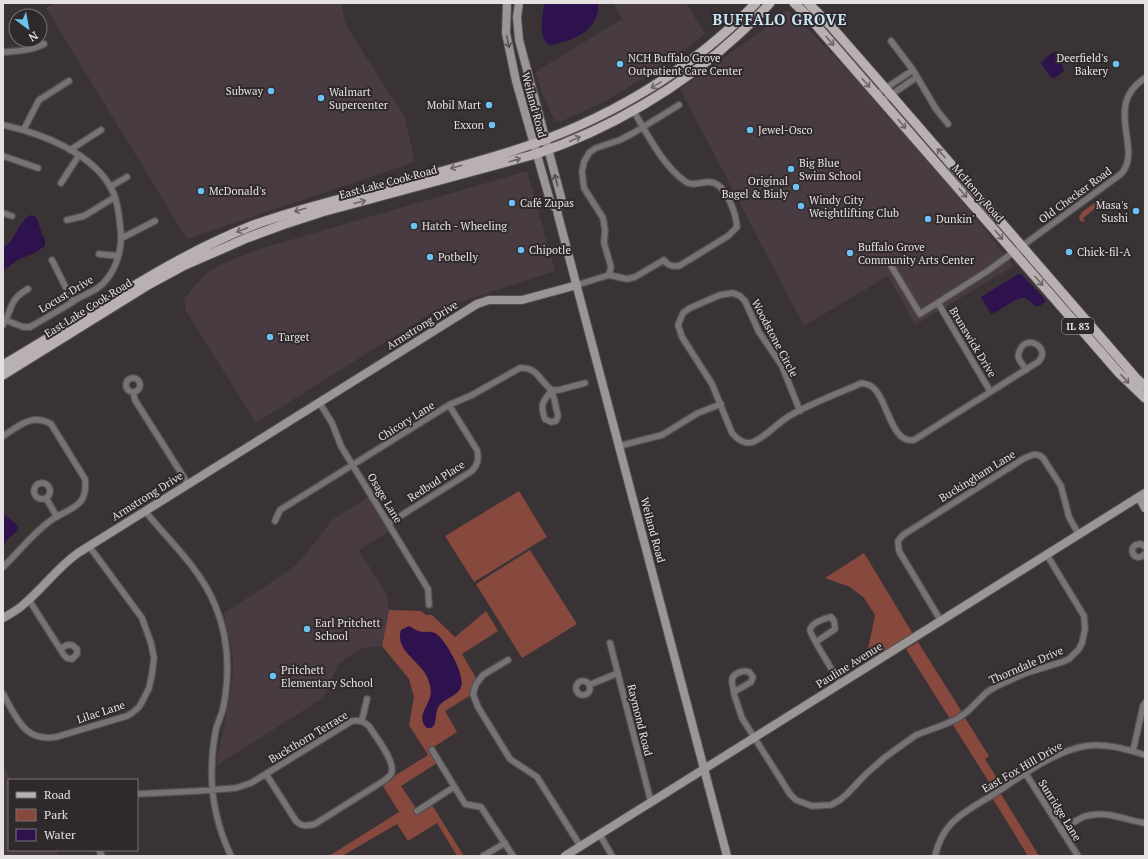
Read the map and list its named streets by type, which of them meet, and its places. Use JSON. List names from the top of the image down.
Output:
{
  "streets": {
    "main road": ["East Lake Cook Road", "McHenry Road", "IL 83"],
    "street": [
      "Weiland Road",
      "Old Checker Road",
      "Locust Drive",
      "Armstrong Drive",
      "Woodstone Circle",
      "Brunswick Drive",
      "Chicory Lane",
      "Buckingham Lane",
      "Redbud Place",
      "Osage Lane",
      "Pauline Avenue",
      "Thorndale Drive",
      "Lilac Lane",
      "Raymond Road",
      "Buckthorn Terrace",
      "East Fox Hill Drive",
      "Sunridge Lane"
    ]
  },
  "crossings": [
    ["Weiland Road", "East Lake Cook Road"],
    ["Weiland Road", "Armstrong Drive"],
    ["Weiland Road", "Pauline Avenue"],
    ["East Lake Cook Road", "Armstrong Drive"],
    ["McHenry Road", "Old Checker Road"],
    ["Old Checker Road", "Brunswick Drive"],
    ["Armstrong Drive", "Osage Lane"],
    ["Armstrong Drive", "Lilac Lane"],
    ["Chicory Lane", "Redbud Place"],
    ["Chicory Lane", "Osage Lane"],
    ["Buckingham Lane", "Pauline Avenue"],
    ["Redbud Place", "Osage Lane"],
    ["Pauline Avenue", "Thorndale Drive"],
    ["Pauline Avenue", "Raymond Road"],
    ["East Fox Hill Drive", "Sunridge Lane"]
  ],
  "districts": ["BUFFALO GROVE"],
  "places": [
    "NCH Buffalo Grove Outpatient Care Center",
    "Deerfield's Bakery",
    "Subway",
    "Walmart Supercenter",
    "Mobil Mart",
    "Exxon",
    "Jewel-Osco",
    "Big Blue Swim School",
    "Original Bagel & Bialy",
    "McDonald's",
    "Café Zupas",
    "Windy City Weightlifting Club",
    "Masa's Sushi",
    "Dunkin'",
    "Hatch - Wheeling",
    "Chipotle",
    "Chick-fil-A",
    "Buffalo Grove Community Arts Center",
    "Potbelly",
    "Target",
    "Earl Pritchett School",
    "Pritchett Elementary School"
  ],
  "legend": ["Road", "Park", "Water"],
  "north": "bottom right"
}
